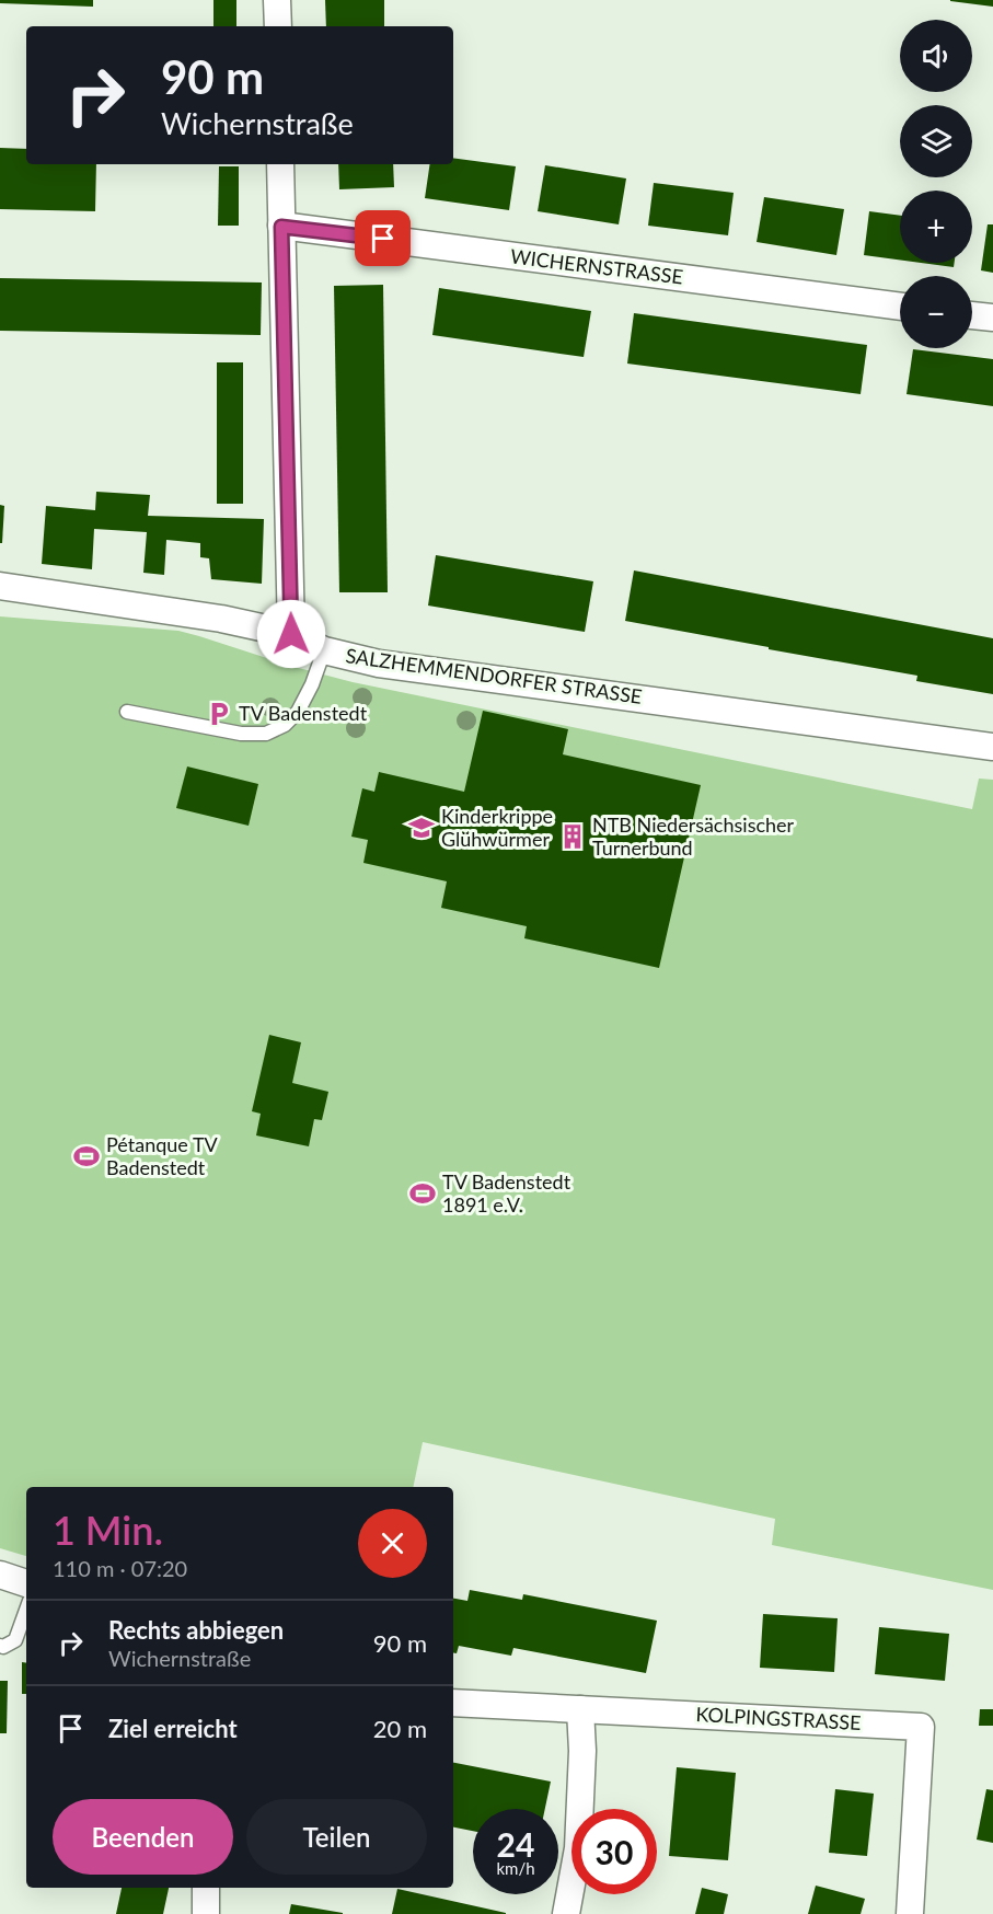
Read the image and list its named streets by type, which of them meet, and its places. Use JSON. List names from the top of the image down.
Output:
{
  "streets": {
    "street": ["WICHERNSTRASSE", "SALZHEMMENDORFER STRASSE", "KOLPINGSTRASSE"]
  },
  "places": {
    "parking": ["TV Badenstedt"],
    "school or university": ["Kinderkrippe Glühwürmer"],
    "building": ["NTB Niedersächsischer Turnerbund"],
    "sports": ["Pétanque TV Badenstedt", "TV Badenstedt 1891 e.V."]
  },
  "page": {
    "map_buttons": ["+", "−"],
    "turn": ["90 m", "Wichernstraße"],
    "heading": ["1 Min.", "110 m · 07:20"],
    "list": [
      {
        "name": "Rechts abbiegen",
        "note": "Wichernstraße",
        "value": "90 m"
      },
      {
        "name": "Ziel erreicht",
        "value": "20 m"
      }
    ],
    "buttons": ["Beenden", "Teilen"],
    "speed": "24 km/h",
    "limit": "30"
  }
}
